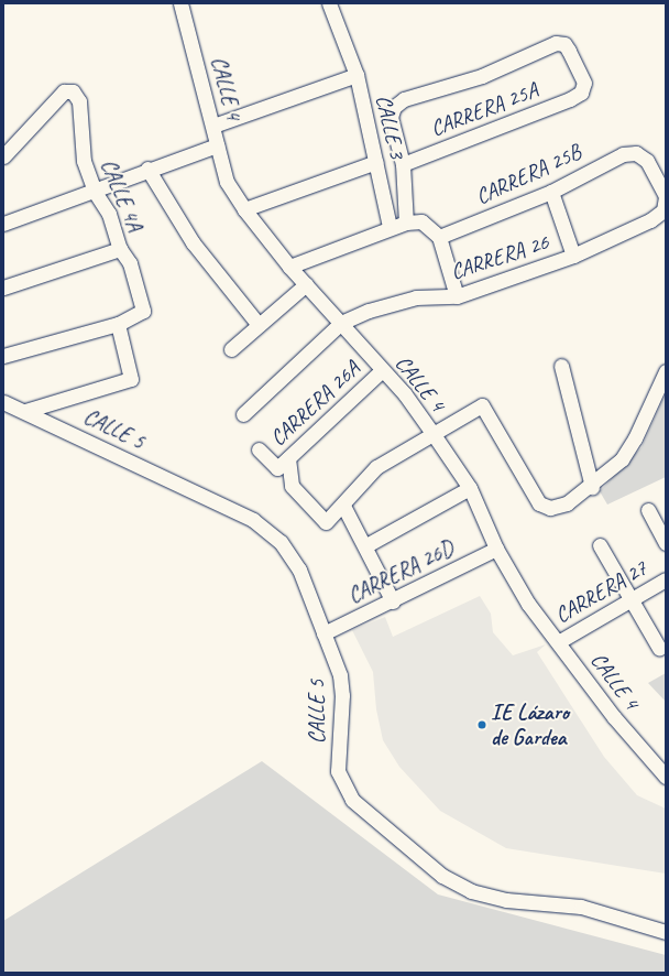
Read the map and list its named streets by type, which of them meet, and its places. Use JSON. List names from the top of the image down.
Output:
{
  "streets": {
    "street": [
      "CALLE 4",
      "CARRERA 25A",
      "CALLE 3",
      "CARRERA 25B",
      "CALLE 4A",
      "CARRERA 26",
      "CARRERA 26A",
      "CALLE 5",
      "CARRERA 26D",
      "CARRERA 27"
    ]
  },
  "crossings": [
    ["CALLE 4", "CARRERA 26"],
    ["CALLE 4", "CARRERA 26A"],
    ["CALLE 4", "CARRERA 26D"],
    ["CALLE 4", "CARRERA 27"],
    ["CARRERA 25B", "CARRERA 26"],
    ["CALLE 5", "CARRERA 26D"]
  ],
  "places": ["IE Lázaro de Gardea"]
}
